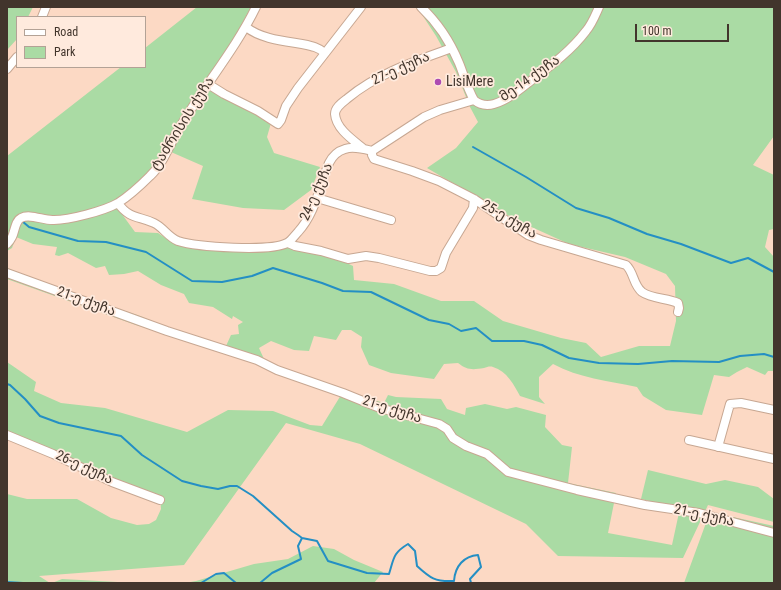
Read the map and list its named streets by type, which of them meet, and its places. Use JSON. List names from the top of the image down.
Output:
{
  "streets": {
    "street": [
      "27-ე ქუჩა",
      "მე-14 ქუჩა",
      "ტაძრისის ქუჩა",
      "24-ე ქუჩა",
      "25-ე ქუჩა",
      "21-ე ქუჩა",
      "26-ე ქუჩა"
    ]
  },
  "crossings": [
    ["27-ე ქუჩა", "24-ე ქუჩა"],
    ["27-ე ქუჩა", "25-ე ქუჩა"],
    ["24-ე ქუჩა", "25-ე ქუჩა"]
  ],
  "places": ["LisiMere"],
  "legend": ["Road", "Park"],
  "scale_bar": "100 m"
}
